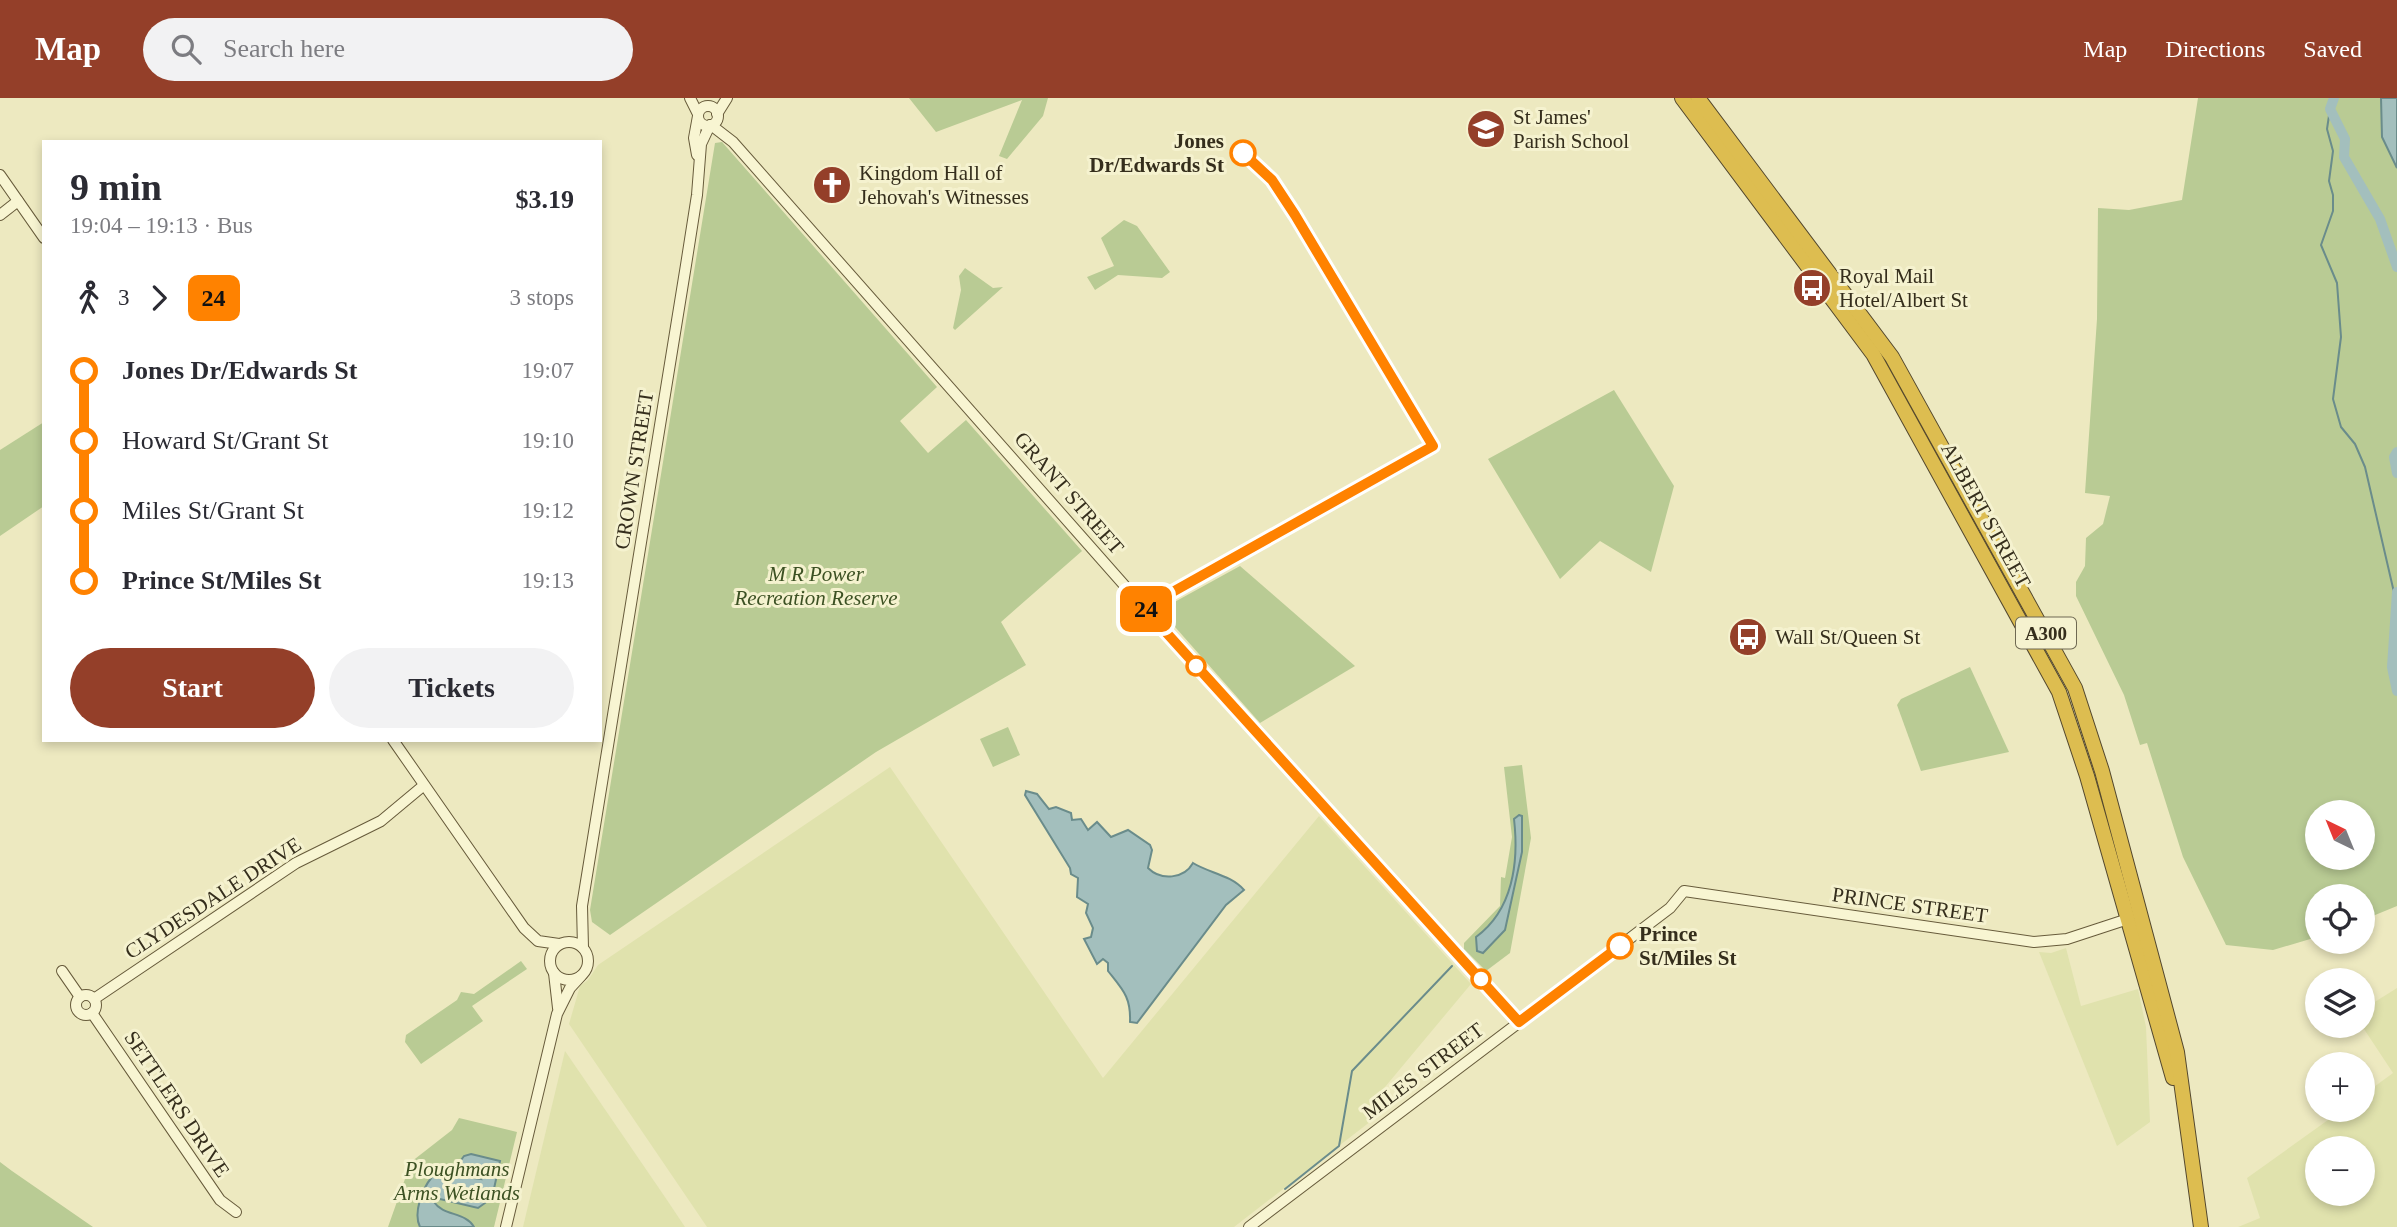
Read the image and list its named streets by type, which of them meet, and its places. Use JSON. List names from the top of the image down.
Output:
{
  "streets": {
    "highway": ["ALBERT STREET", "A300"],
    "street": [
      "CROWN STREET",
      "GRANT STREET",
      "CLYDESDALE DRIVE",
      "PRINCE STREET",
      "MILES STREET",
      "SETTLERS DRIVE"
    ]
  },
  "crossings": [
    ["CROWN STREET", "GRANT STREET"],
    ["GRANT STREET", "MILES STREET"],
    ["ALBERT STREET", "PRINCE STREET"],
    ["CLYDESDALE DRIVE", "SETTLERS DRIVE"],
    ["PRINCE STREET", "MILES STREET"]
  ],
  "parks": ["M R Power Recreation Reserve", "Ploughmans Arms Wetlands"],
  "places": {
    "school or university": ["St James' Parish School"],
    "other": ["Jones Dr/Edwards St", "Prince St/Miles St"],
    "church": ["Kingdom Hall of Jehovah's Witnesses"],
    "bus stop": ["Royal Mail Hotel/Albert St", "Wall St/Queen St"]
  },
  "lines": ["bus line 24"],
  "north": "top left",
  "page": {
    "header": "Map",
    "search": "Search here",
    "nav": ["Map", "Directions", "Saved"],
    "on_map": "24",
    "heading": ["9 min", "19:04 – 19:13 · Bus", "$3.19"],
    "legs": ["3", "24", "3 stops"],
    "list": [
      {
        "name": "Jones Dr/Edwards St",
        "value": "19:07"
      },
      {
        "name": "Howard St/Grant St",
        "value": "19:10"
      },
      {
        "name": "Miles St/Grant St",
        "value": "19:12"
      },
      {
        "name": "Prince St/Miles St",
        "value": "19:13"
      }
    ],
    "buttons": ["Start", "Tickets"],
    "map_buttons": ["+", "−"]
  }
}
